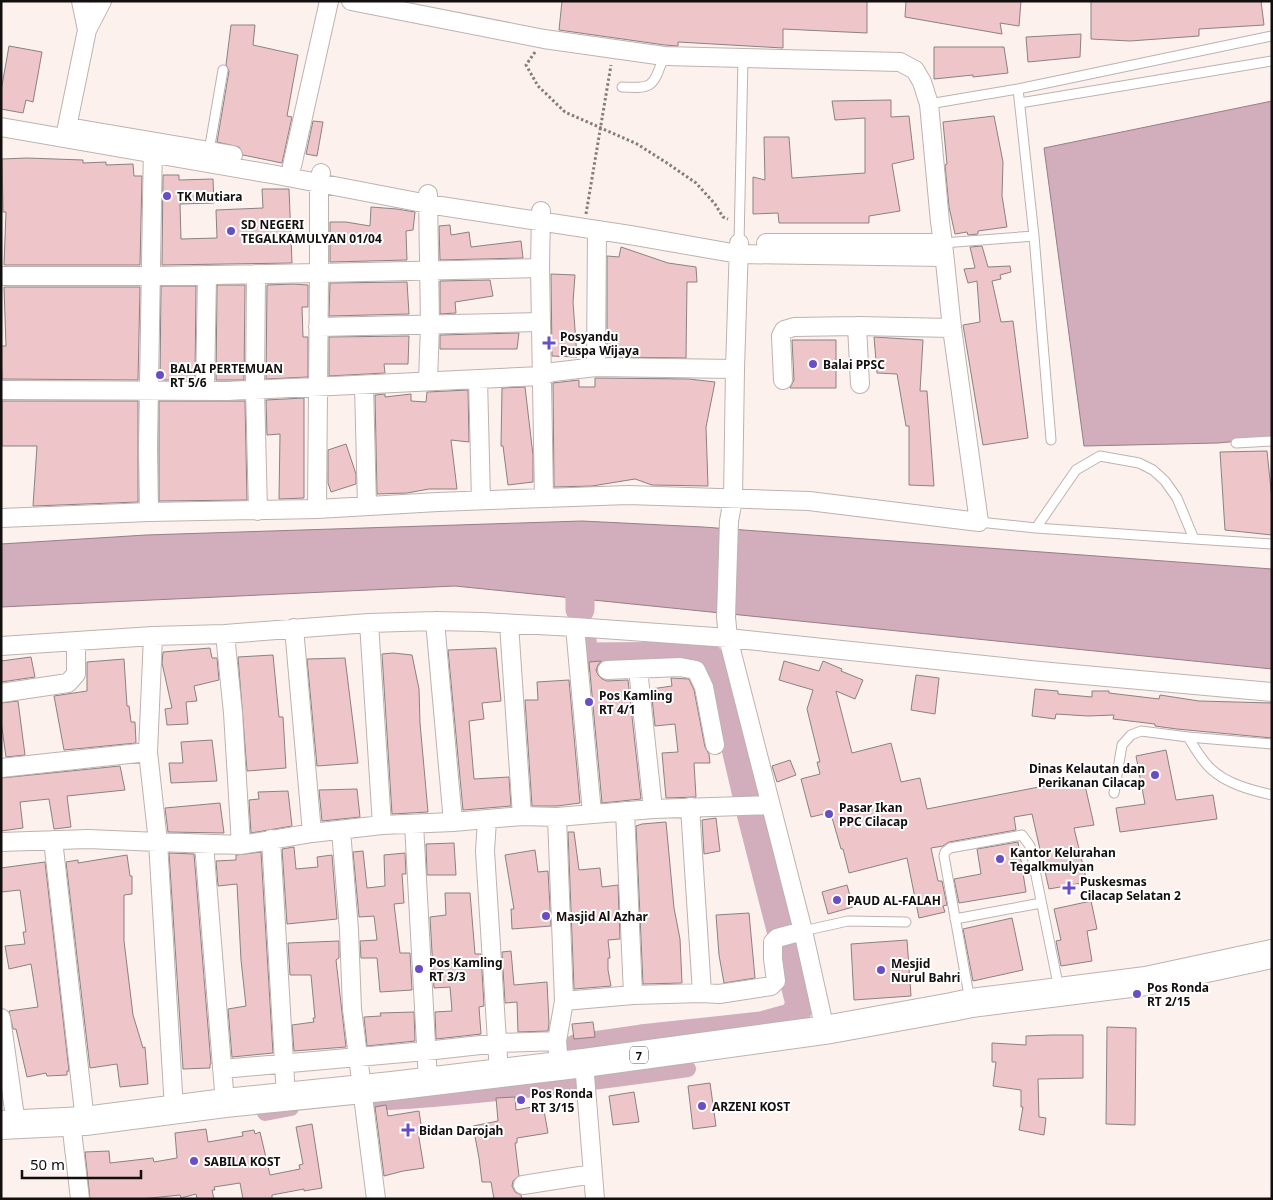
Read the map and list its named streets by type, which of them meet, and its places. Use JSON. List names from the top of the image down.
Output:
{
  "streets": {
    "highway": ["7"]
  },
  "places": {
    "other": [
      "TK Mutiara",
      "SD NEGERI TEGALKAMULYAN 01/04",
      "Balai PPSC",
      "BALAI PERTEMUAN RT 5/6",
      "Pos Kamling RT 4/1",
      "Dinas Kelautan dan Perikanan Cilacap",
      "Pasar Ikan PPC Cilacap",
      "Kantor Kelurahan Tegalkmulyan",
      "PAUD AL-FALAH",
      "Masjid Al Azhar",
      "Pos Kamling RT 3/3",
      "Mesjid Nurul Bahri",
      "Pos Ronda RT 2/15",
      "Pos Ronda RT 3/15",
      "ARZENI KOST",
      "SABILA KOST"
    ],
    "health": ["Posyandu Puspa Wijaya", "Puskesmas Cilacap Selatan 2", "Bidan Darojah"]
  },
  "scale_bar": "50 m"
}
